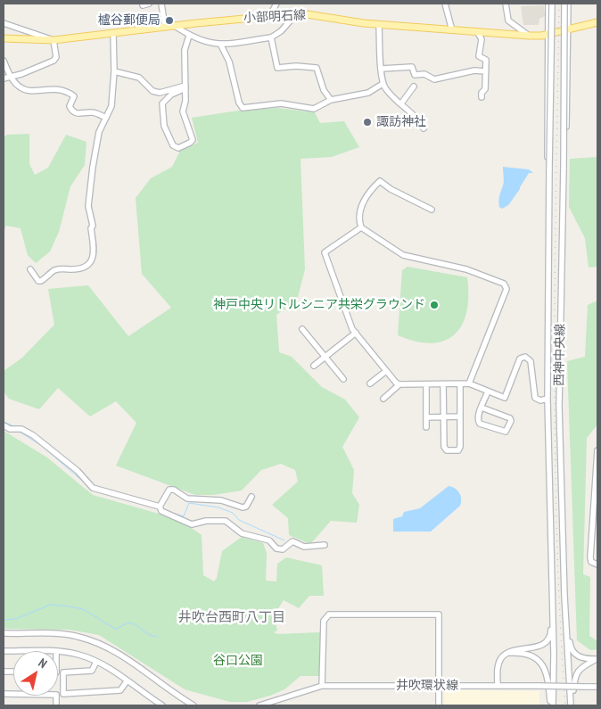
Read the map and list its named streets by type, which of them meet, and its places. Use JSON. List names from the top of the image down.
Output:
{
  "streets": {
    "main road": ["小部明石線"],
    "street": ["西神中央線", "井吹環状線"]
  },
  "districts": ["井吹台西町八丁目"],
  "parks": ["谷口公園"],
  "places": ["櫨谷郵便局", "諏訪神社", "神戸中央リトルシニア共栄グラウンド"],
  "north": "top right"
}
